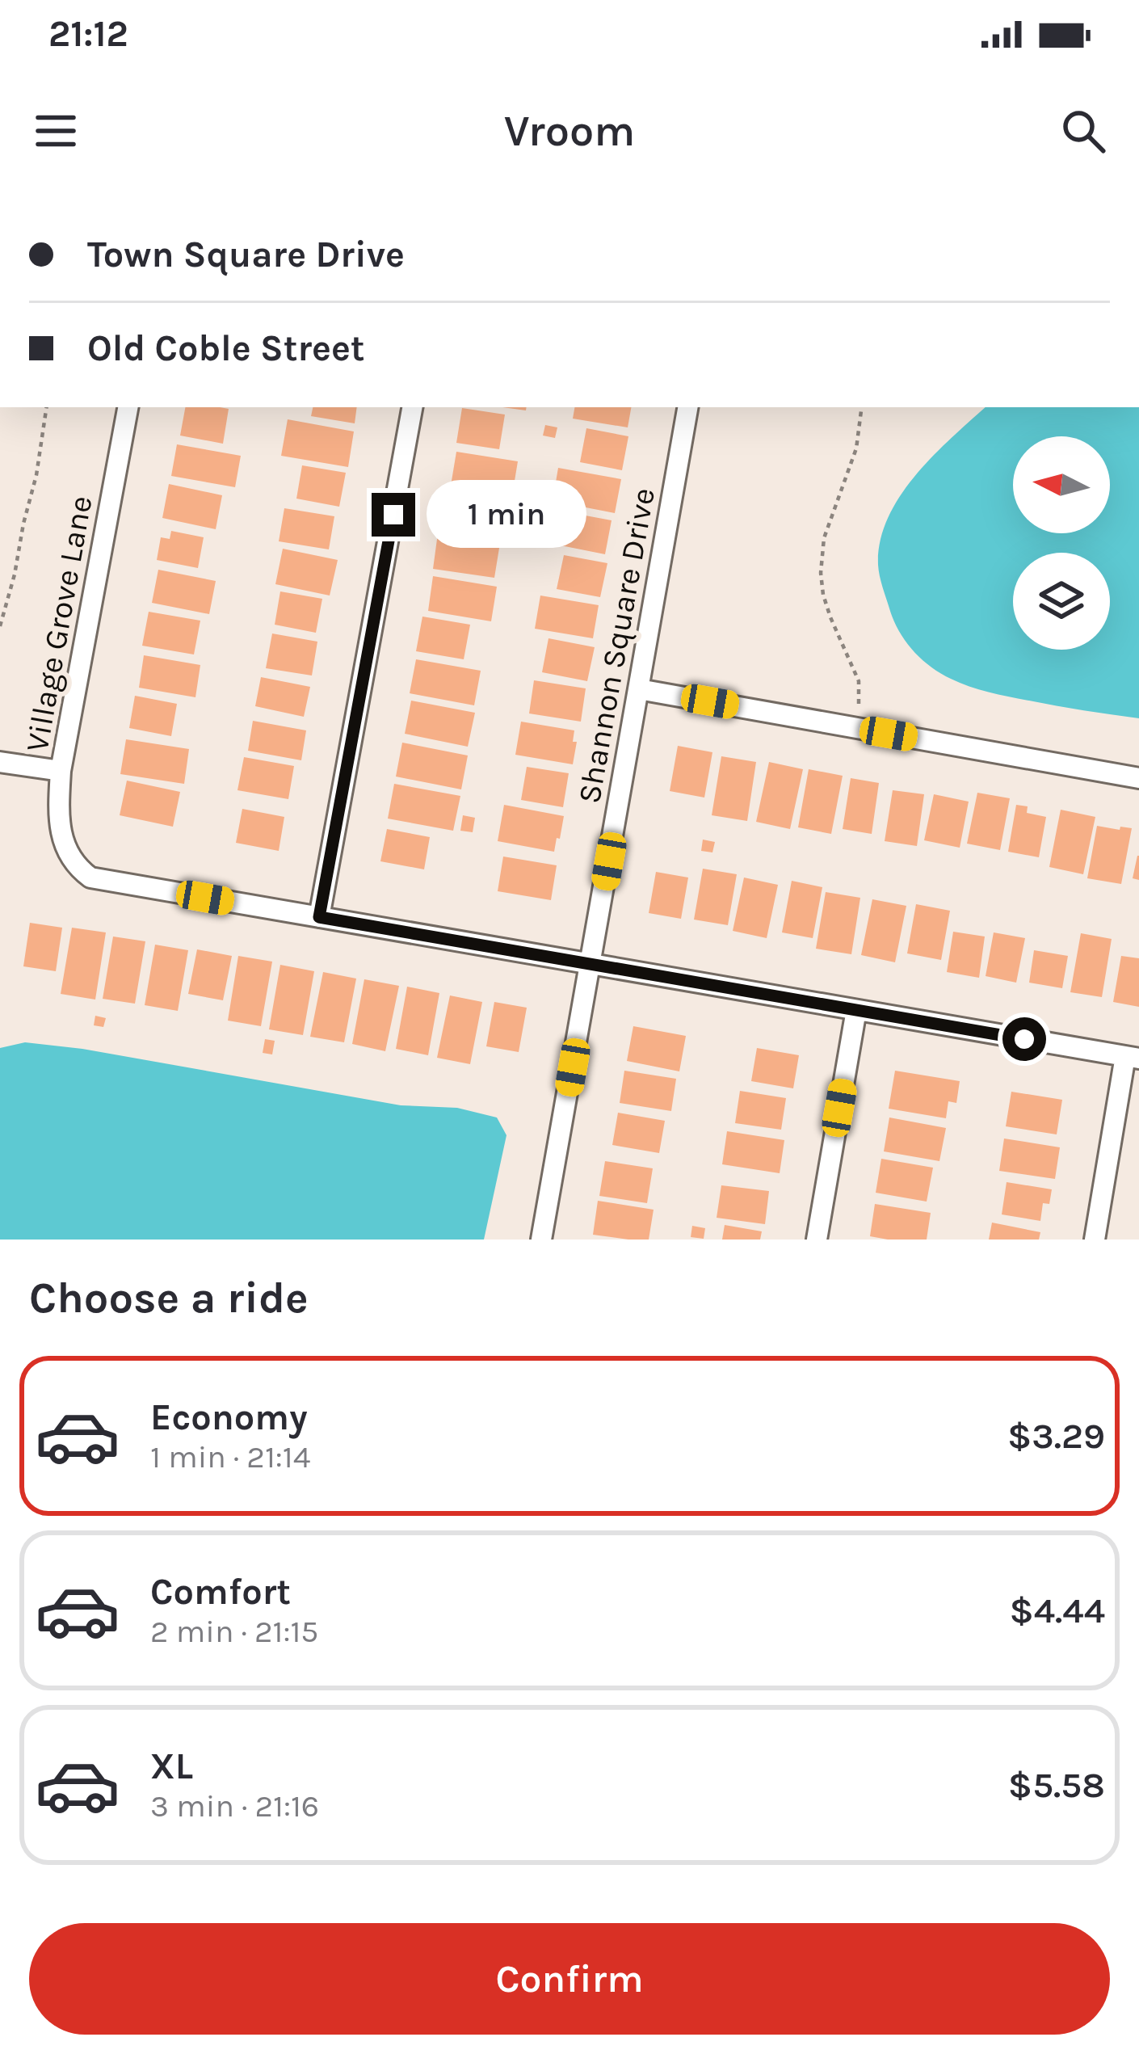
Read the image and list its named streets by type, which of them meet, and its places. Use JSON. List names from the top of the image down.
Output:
{
  "streets": {
    "street": ["Village Grove Lane", "Shannon Square Drive"]
  },
  "north": "left",
  "page": {
    "status": "21:12",
    "header": "Vroom",
    "banner": ["Town Square Drive", "Old Coble Street"],
    "bubble": "1 min",
    "heading": "Choose a ride",
    "list": [
      {
        "name": "Economy",
        "note": "1 min · 21:14",
        "value": "$3.29"
      },
      {
        "name": "Comfort",
        "note": "2 min · 21:15",
        "value": "$4.44"
      },
      {
        "name": "XL",
        "note": "3 min · 21:16",
        "value": "$5.58"
      }
    ],
    "buttons": "Confirm"
  }
}
